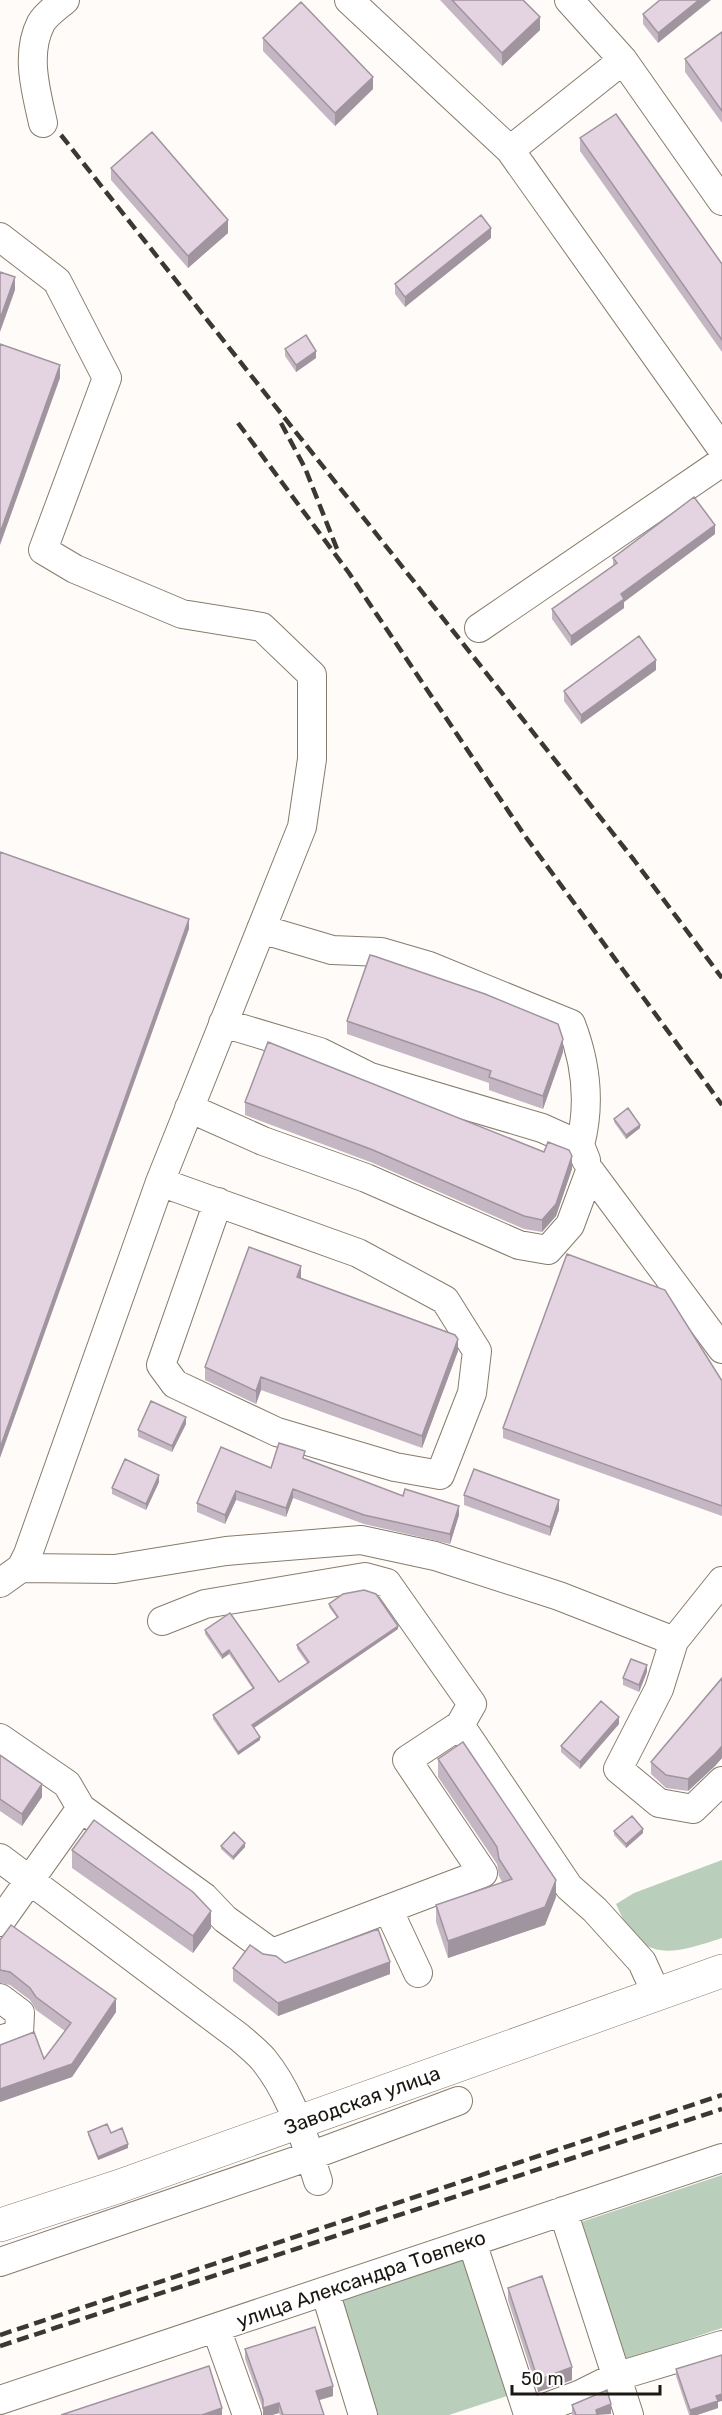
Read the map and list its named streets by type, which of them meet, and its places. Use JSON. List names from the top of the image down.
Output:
{
  "streets": {
    "main road": ["Заводская улица"],
    "street": ["улица Александра Товпеко"]
  },
  "scale_bar": "50 m"
}
